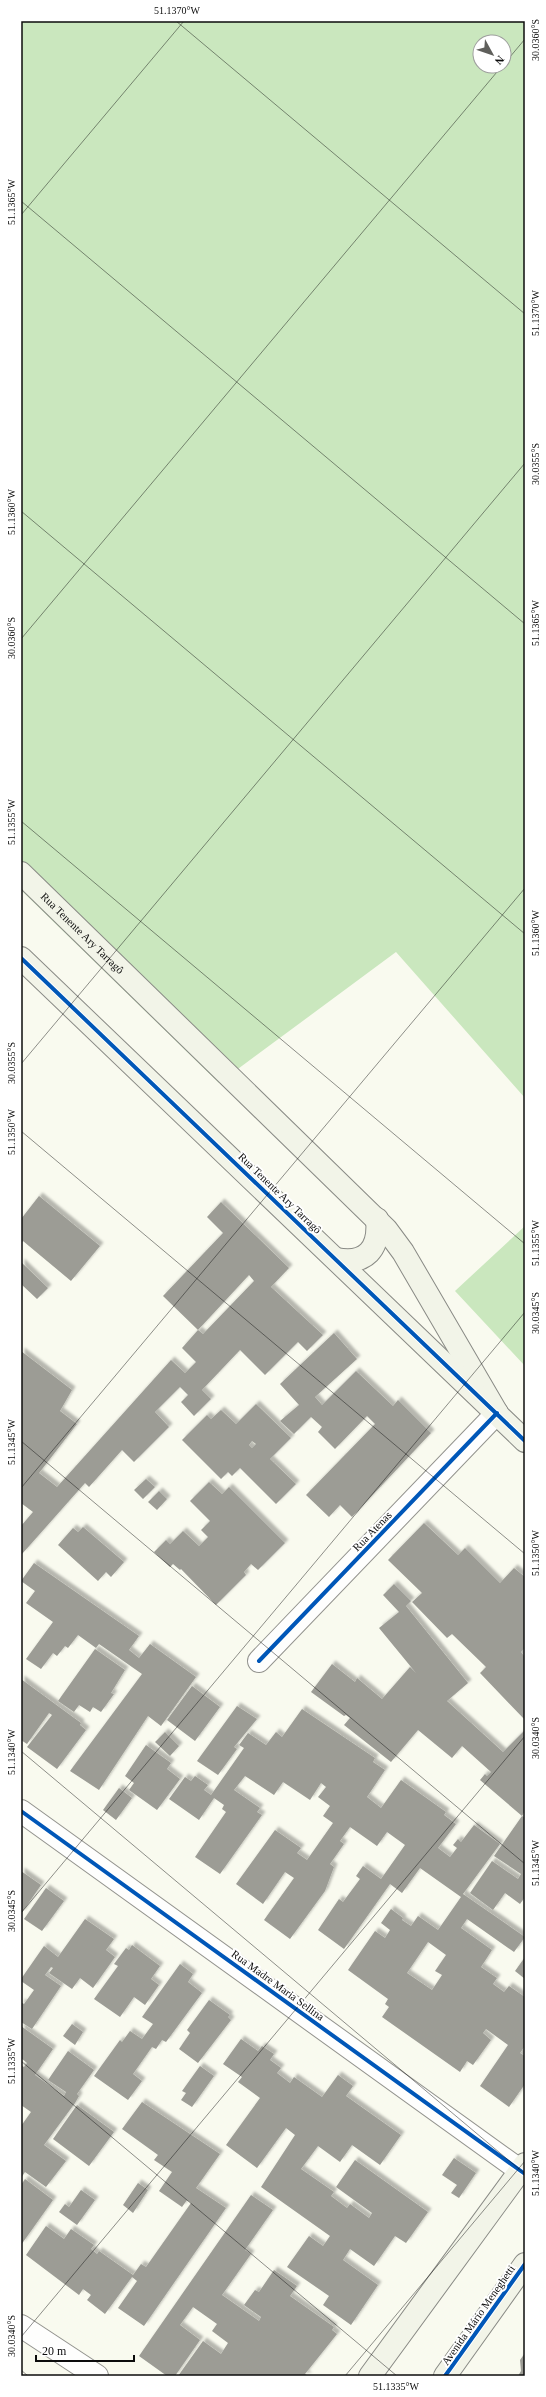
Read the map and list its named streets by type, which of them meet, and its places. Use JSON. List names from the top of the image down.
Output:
{
  "streets": {
    "main road": ["Rua Tenente Ary Tarragô", "Avenida Mário Meneghetti"],
    "street": ["Rua Atenas", "Rua Madre Maria Sellina"]
  },
  "crossings": [
    ["Rua Tenente Ary Tarragô", "Rua Atenas"]
  ],
  "scale_bar": "20 m",
  "north": "bottom right",
  "coordinates": [
    "51.1370°W",
    "30.0360°S",
    "51.1365°W",
    "30.0355°S",
    "51.1360°W",
    "51.1355°W",
    "51.1350°W",
    "30.0345°S",
    "51.1345°W",
    "30.0340°S",
    "51.1340°W",
    "51.1335°W"
  ]
}
